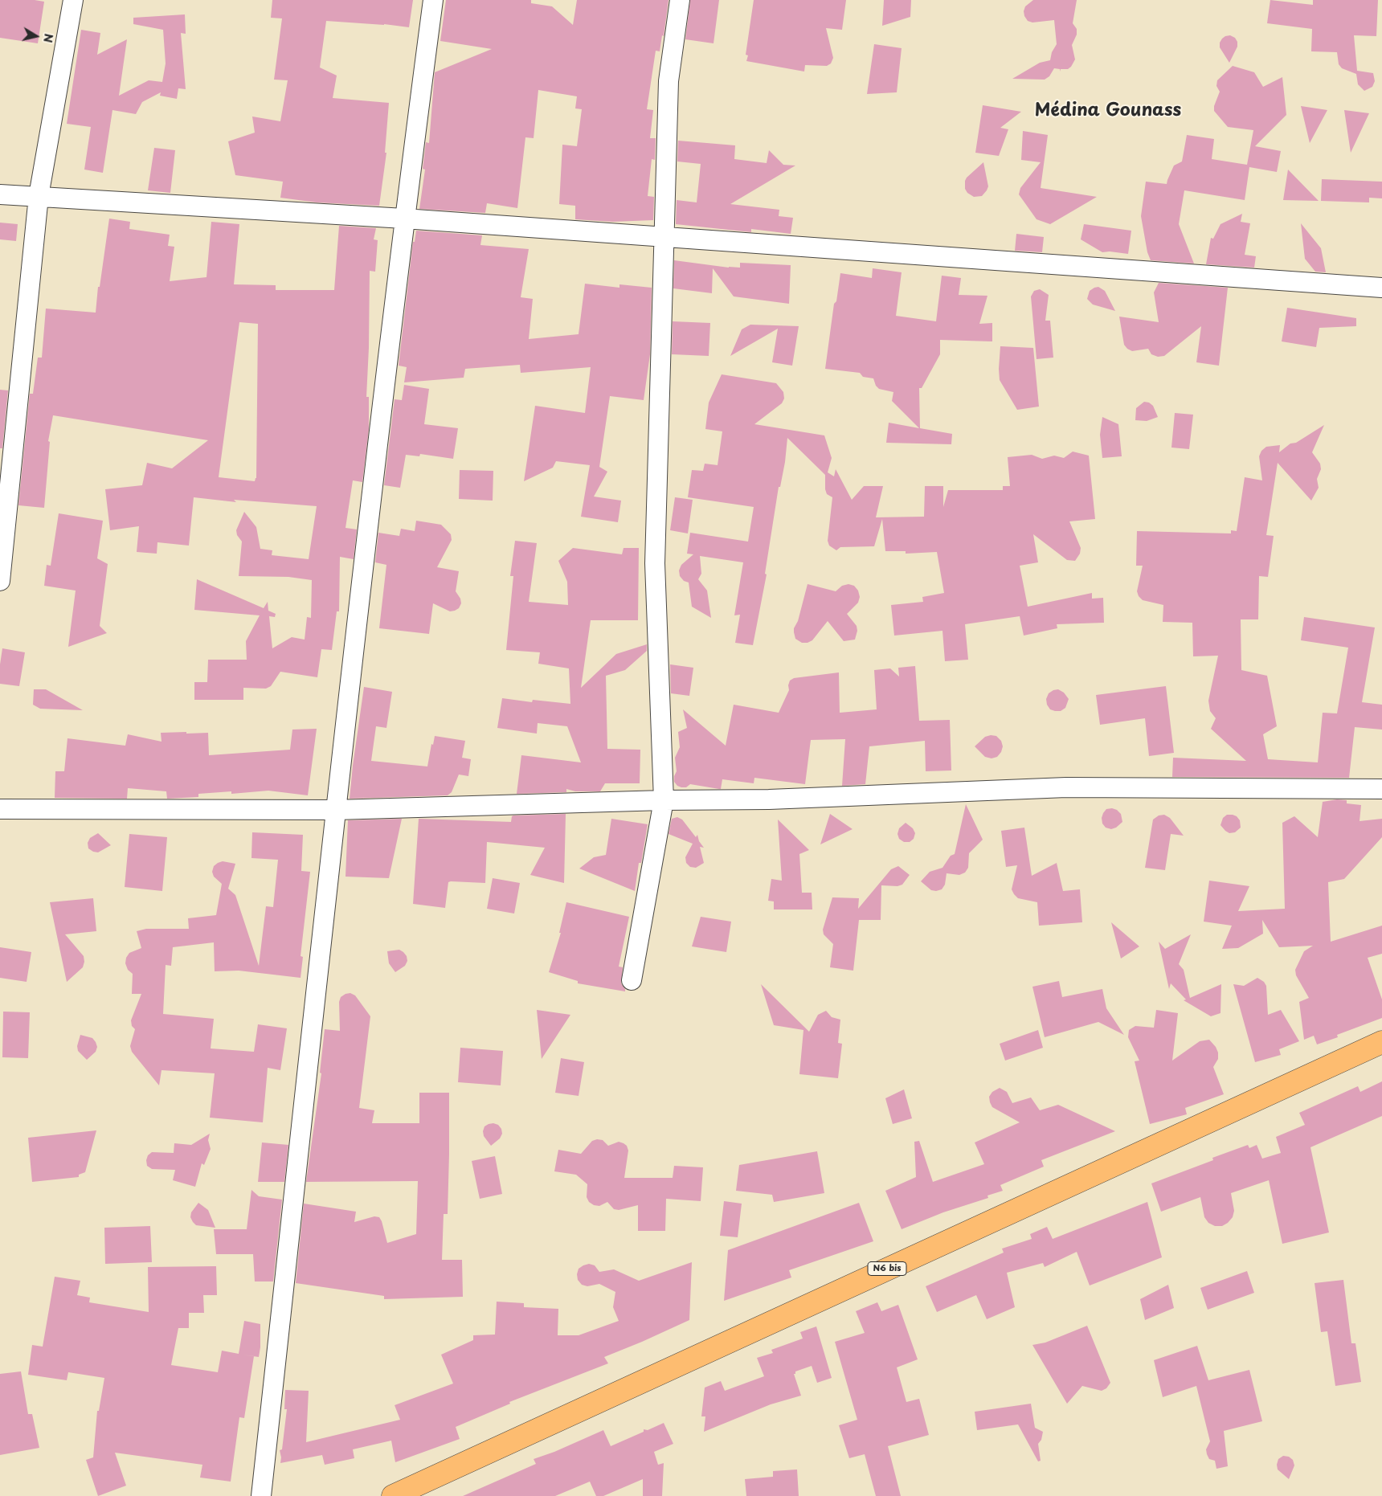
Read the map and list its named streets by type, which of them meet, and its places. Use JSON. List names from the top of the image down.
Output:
{
  "streets": {
    "highway": ["N6 bis"]
  },
  "districts": ["Médina Gounass"],
  "north": "right"
}
